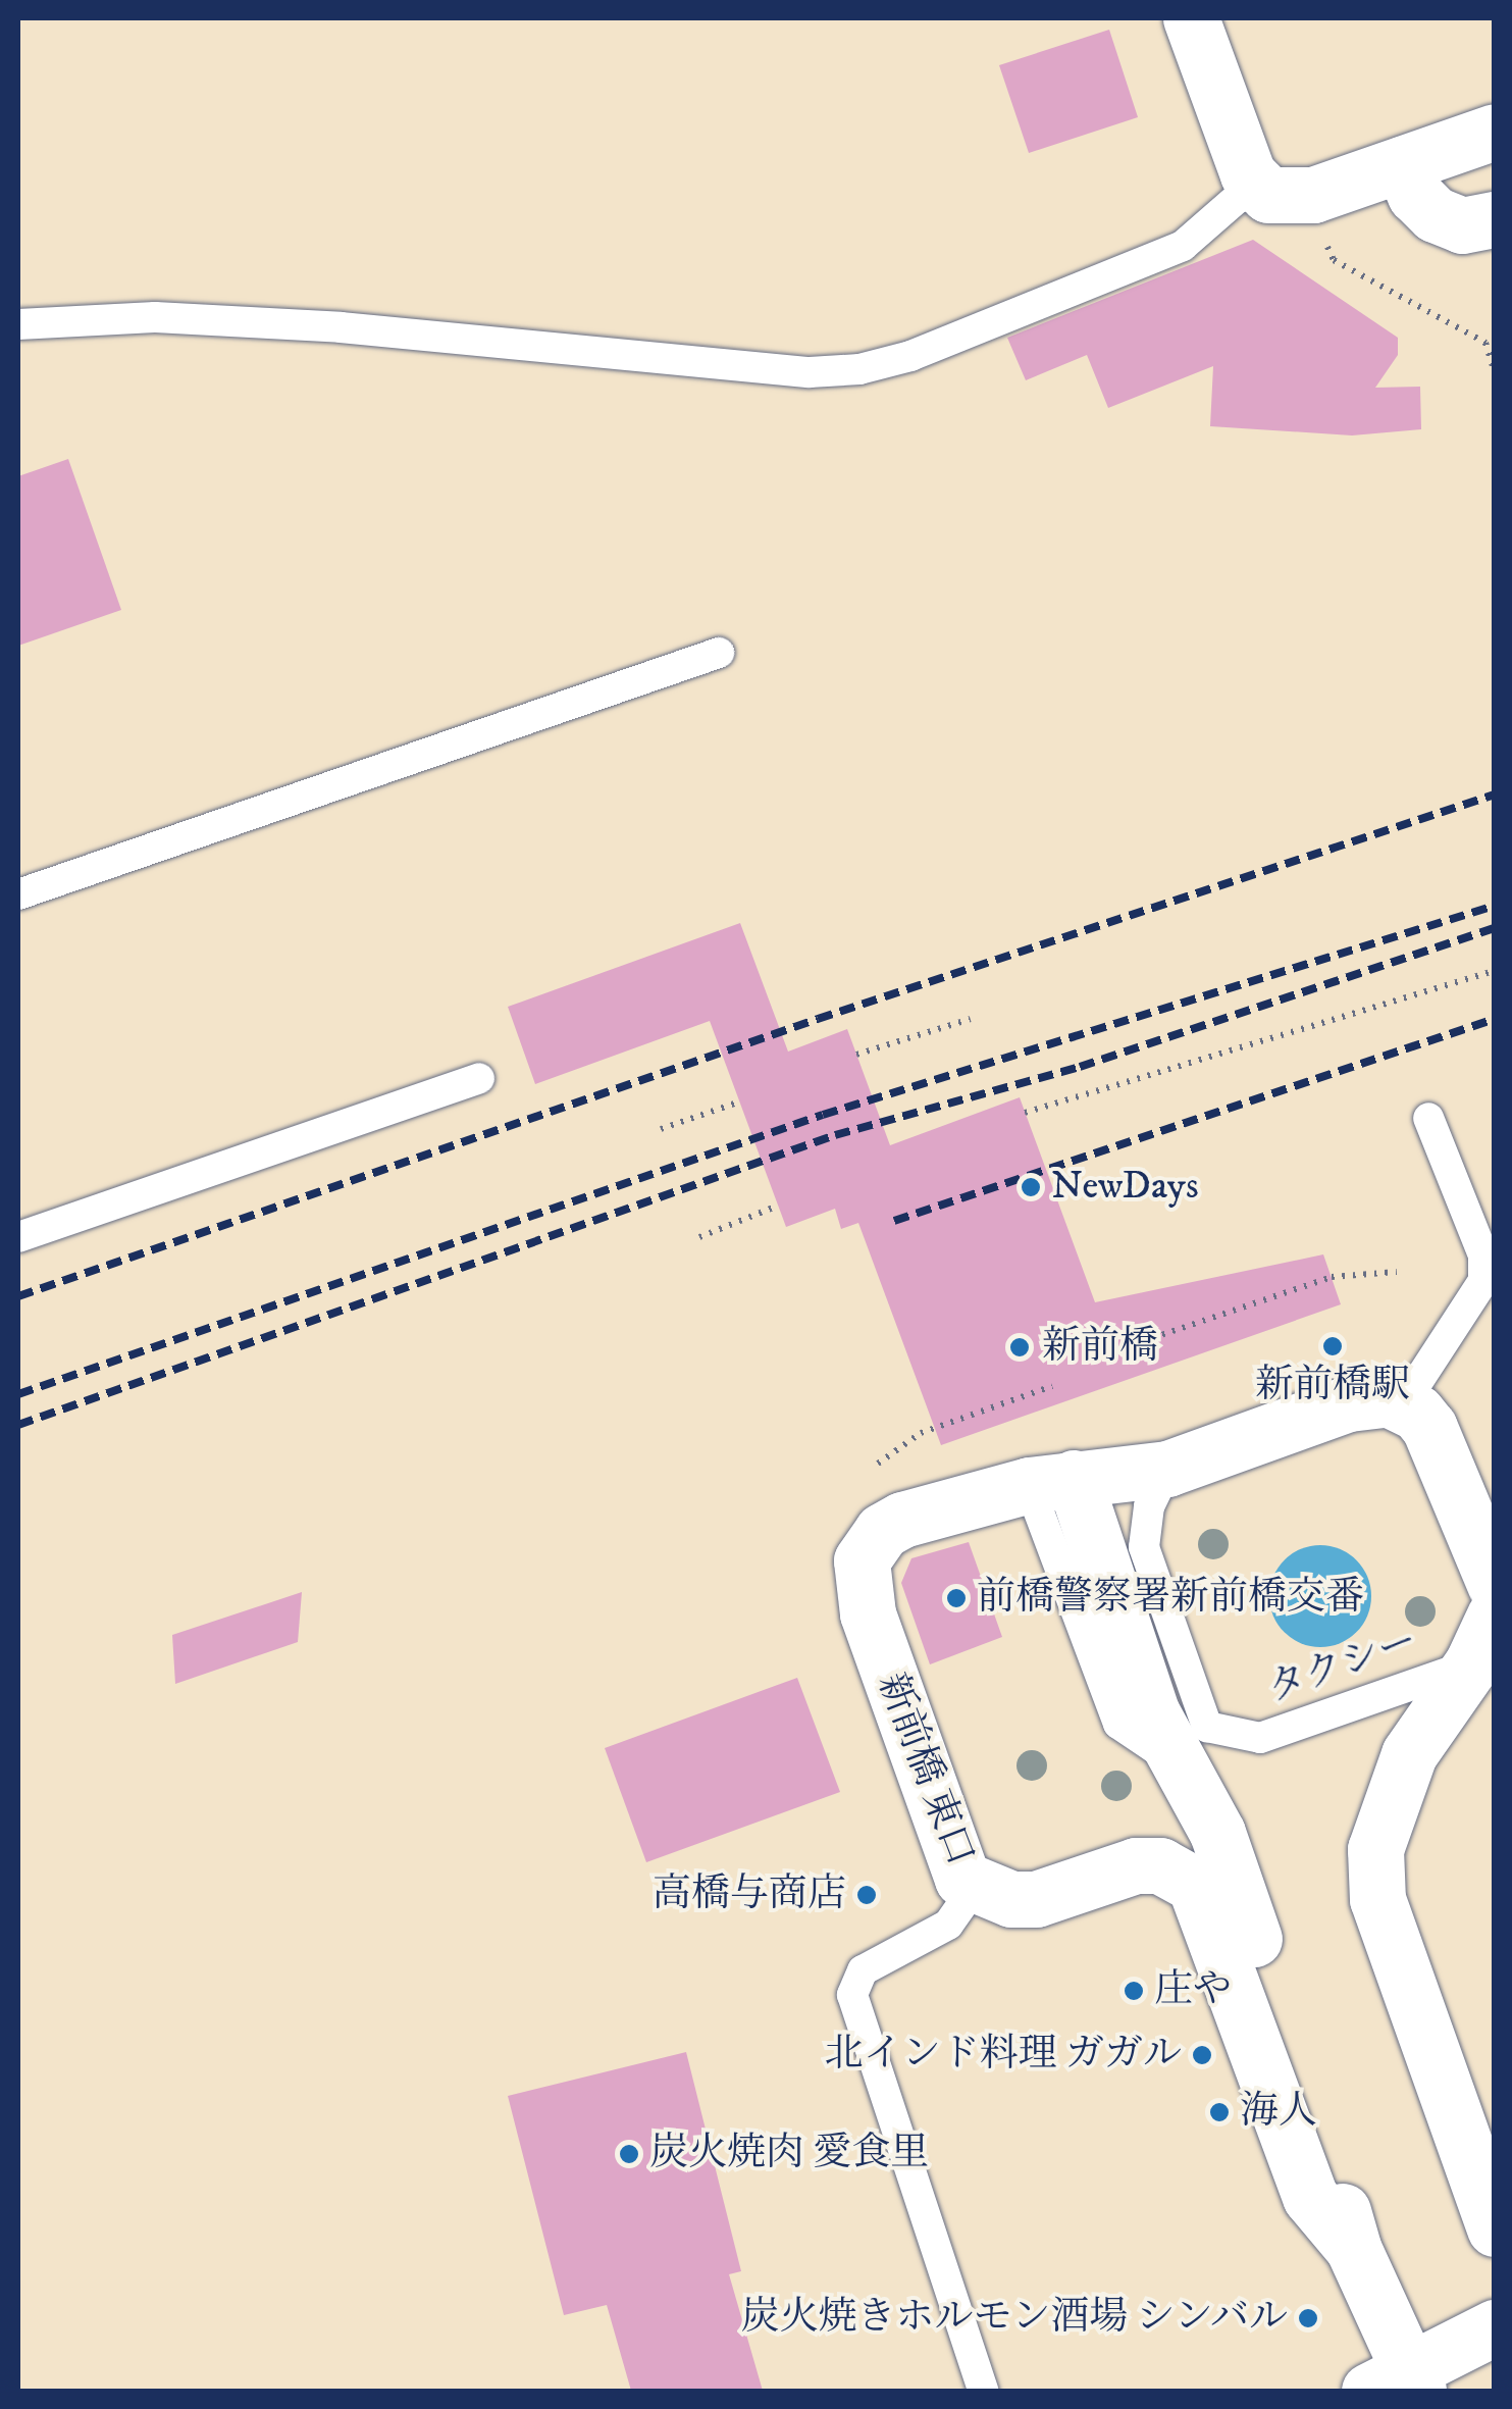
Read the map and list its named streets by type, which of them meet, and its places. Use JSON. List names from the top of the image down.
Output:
{
  "streets": {
    "main road": ["新前橋 東口"],
    "lane": ["タクシー"]
  },
  "crossings": [
    ["タクシー", "新前橋 東口"]
  ],
  "places": [
    "NewDays",
    "新前橋駅",
    "新前橋",
    "前橋警察署新前橋交番",
    "高橋与商店",
    "庄や",
    "北インド料理 ガガル",
    "海人",
    "炭火焼肉 愛食里",
    "炭火焼きホルモン酒場 シンバル"
  ]
}
